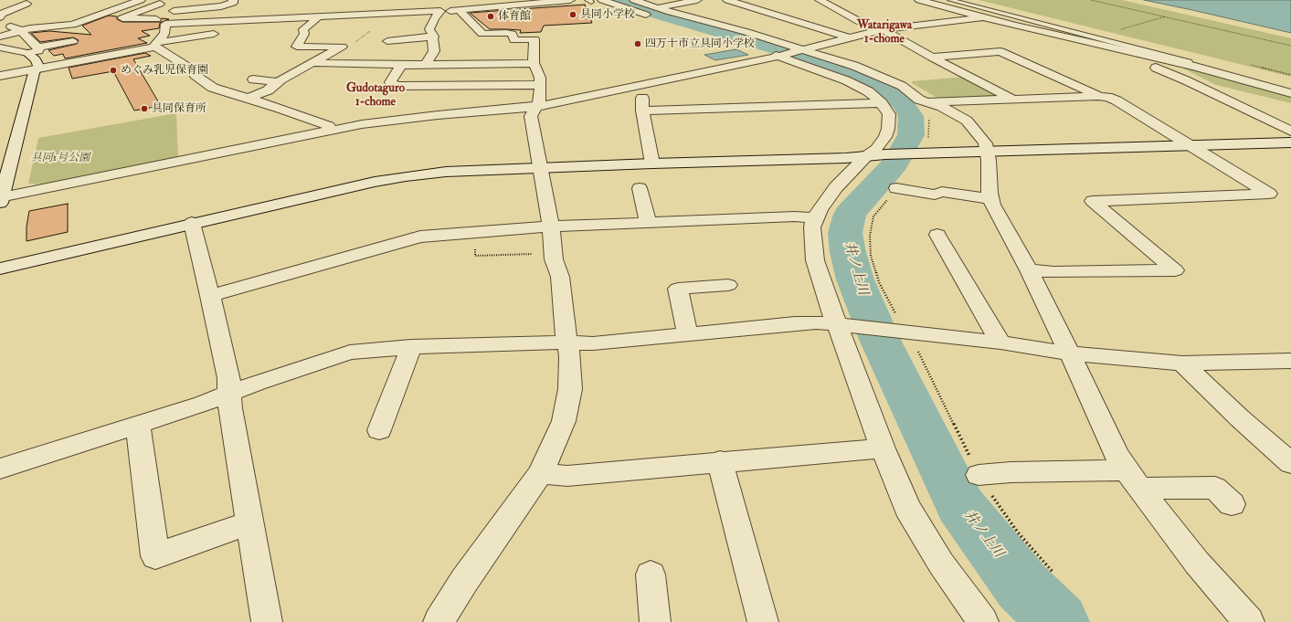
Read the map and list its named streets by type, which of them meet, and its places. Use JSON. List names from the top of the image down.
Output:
{
  "districts": ["Watarigawa 1-chome", "Gudotaguro 1-chome"],
  "water": ["井ノ上川"],
  "parks": ["具同1号公園"],
  "places": [
    "具同小学校",
    "体育館",
    "四万十市立具同小学校",
    "めぐみ乳児保育園",
    "具同保育所"
  ]
}
